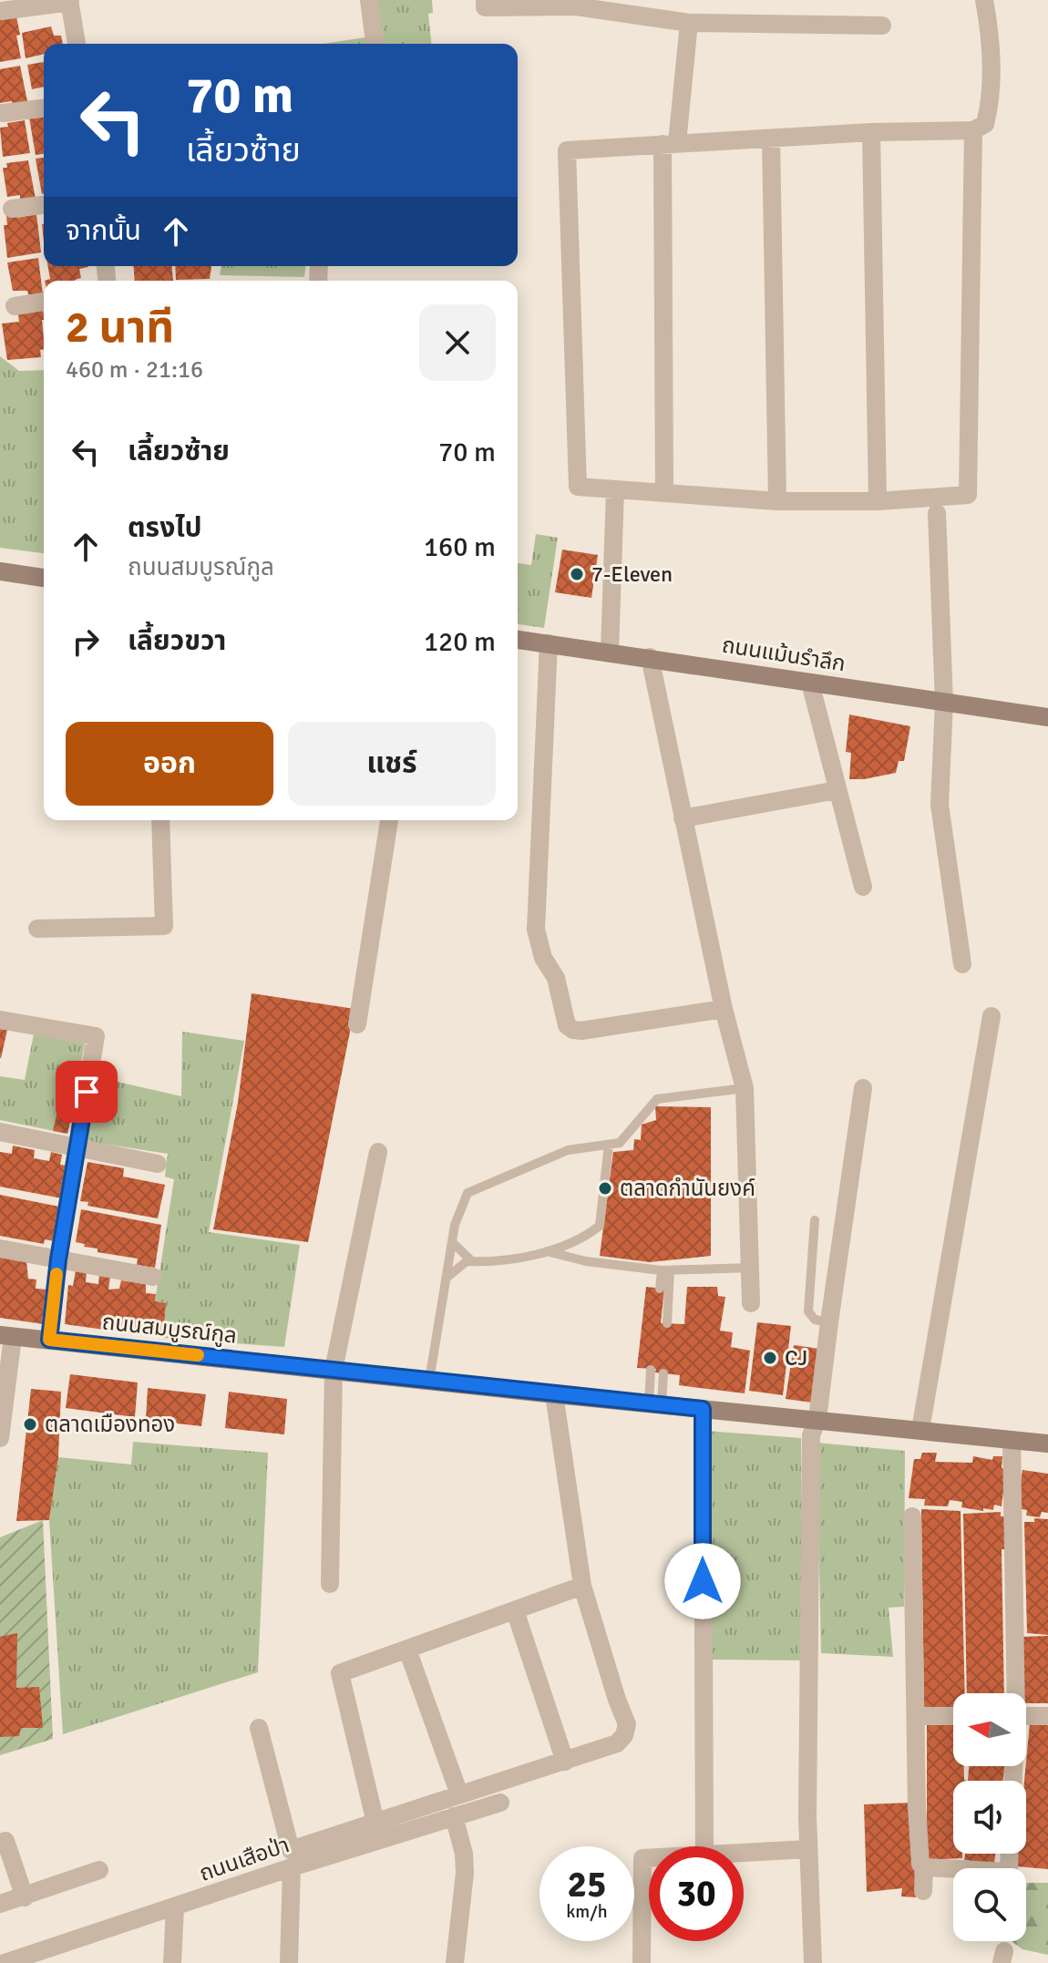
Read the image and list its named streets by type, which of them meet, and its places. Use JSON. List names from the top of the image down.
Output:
{
  "streets": {
    "street": ["ถนนแม้นรำลึก", "ถนนสมบูรณ์กูล", "ถนนเสือป่า"]
  },
  "places": [
    "7-Eleven",
    "ตลาดกำนันยงค์",
    "CJ",
    "ตลาดเมืองทอง"
  ],
  "north": "left",
  "page": {
    "turn": ["70 m", "เลี้ยวซ้าย"],
    "then": "จากนั้น",
    "heading": ["2 นาที", "460 m · 21:16"],
    "list": [
      {
        "name": "เลี้ยวซ้าย",
        "value": "70 m"
      },
      {
        "name": "ตรงไป",
        "note": "ถนนสมบูรณ์กูล",
        "value": "160 m"
      },
      {
        "name": "เลี้ยวขวา",
        "value": "120 m"
      }
    ],
    "buttons": ["ออก", "แชร์"],
    "speed": "25 km/h",
    "limit": "30"
  }
}
